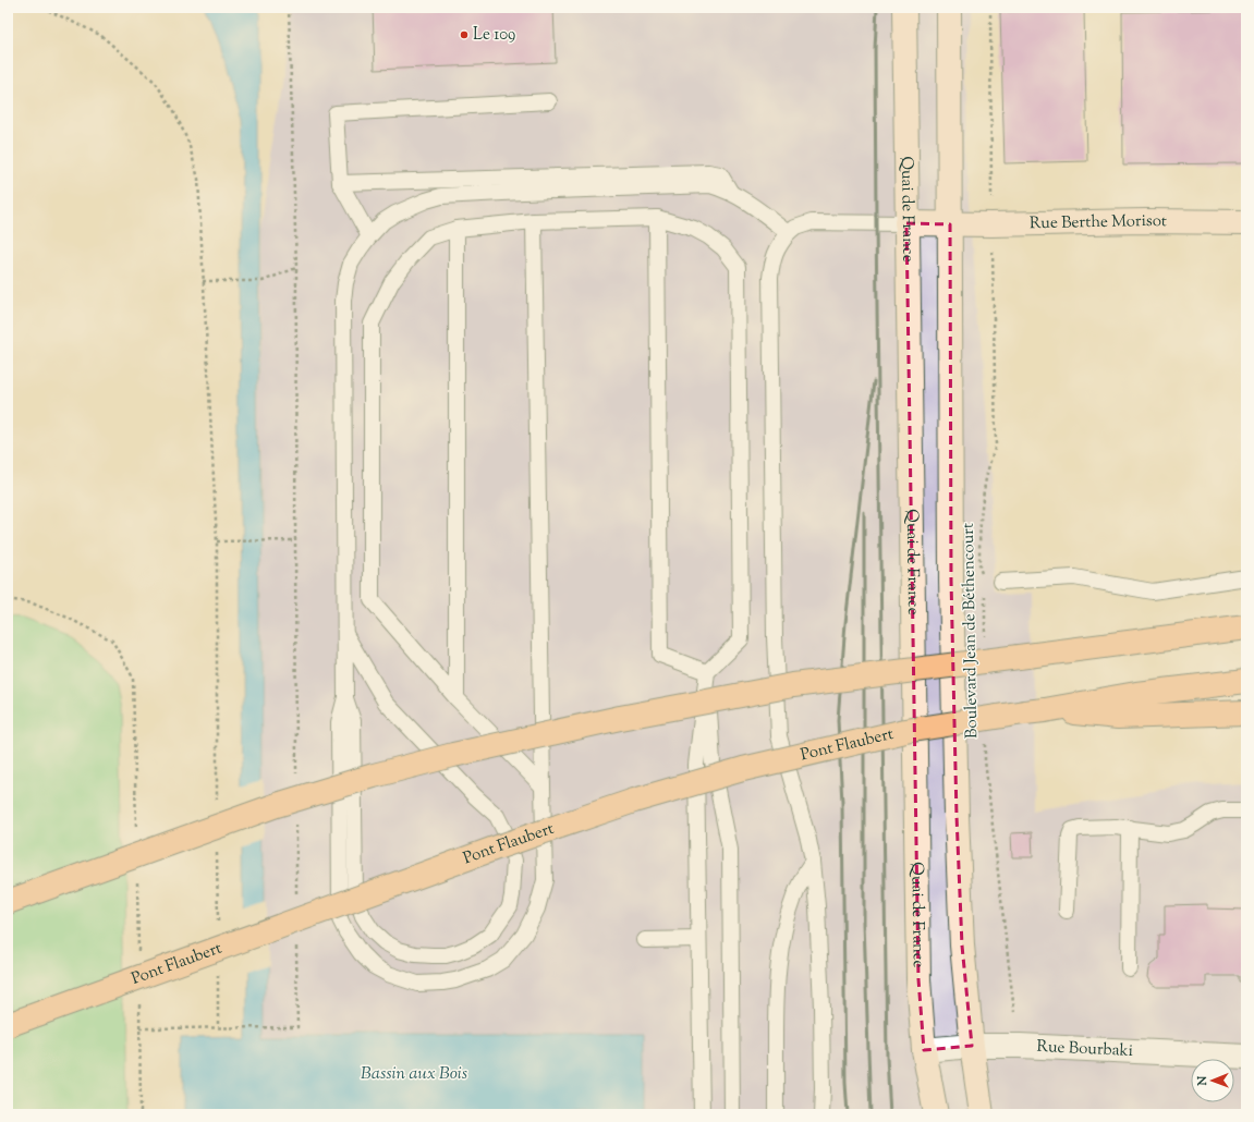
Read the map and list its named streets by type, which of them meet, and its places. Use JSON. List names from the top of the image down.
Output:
{
  "streets": {
    "highway": ["Pont Flaubert"],
    "main road": ["Quai de France", "Rue Berthe Morisot"],
    "street": ["Rue Bourbaki"],
    "path": ["Boulevard Jean de Béthencourt"]
  },
  "crossings": [
    ["Quai de France", "Rue Berthe Morisot"],
    ["Quai de France", "Rue Bourbaki"]
  ],
  "water": ["Bassin aux Bois"],
  "places": ["Le 109"],
  "north": "left"
}
